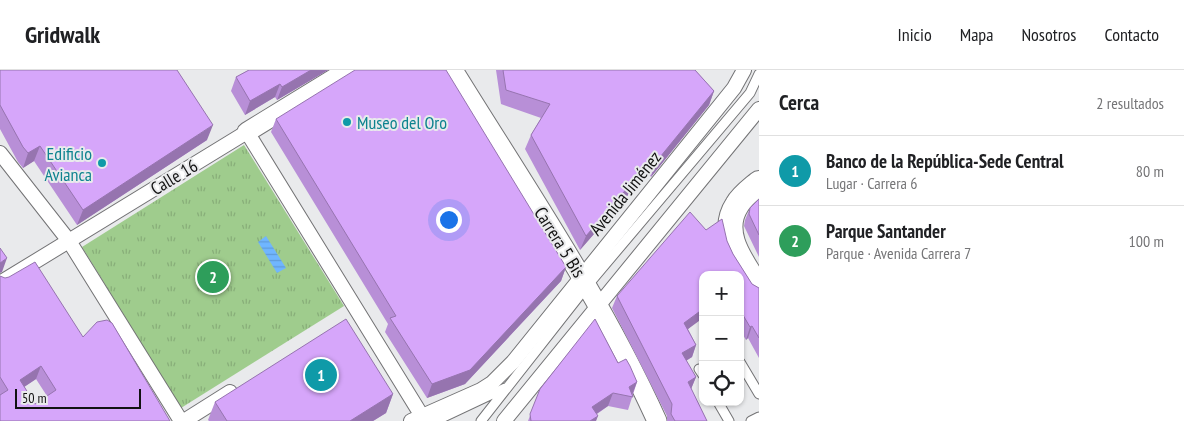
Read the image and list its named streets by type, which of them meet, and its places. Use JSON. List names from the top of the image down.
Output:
{
  "streets": {
    "street": ["Calle 16", "Avenida Jiménez", "Carrera 5 Bis"]
  },
  "crossings": [
    ["Avenida Jiménez", "Carrera 5 Bis"]
  ],
  "places": ["Museo del Oro", "Edificio Avianca"],
  "scale_bar": "50 m",
  "page": {
    "header": "Gridwalk",
    "nav": [
      "Inicio",
      "Mapa",
      "Nosotros",
      "Contacto"
    ],
    "heading": ["Cerca", "2 resultados"],
    "list": [
      {
        "mark": "1",
        "name": "Banco de la República-Sede Central",
        "note": "Lugar · Carrera 6",
        "value": "80 m"
      },
      {
        "mark": "2",
        "name": "Parque Santander",
        "note": "Parque · Avenida Carrera 7",
        "value": "100 m"
      }
    ],
    "pins": ["2", "1"],
    "map_buttons": ["+", "−"],
    "scale": "50 m"
  }
}
